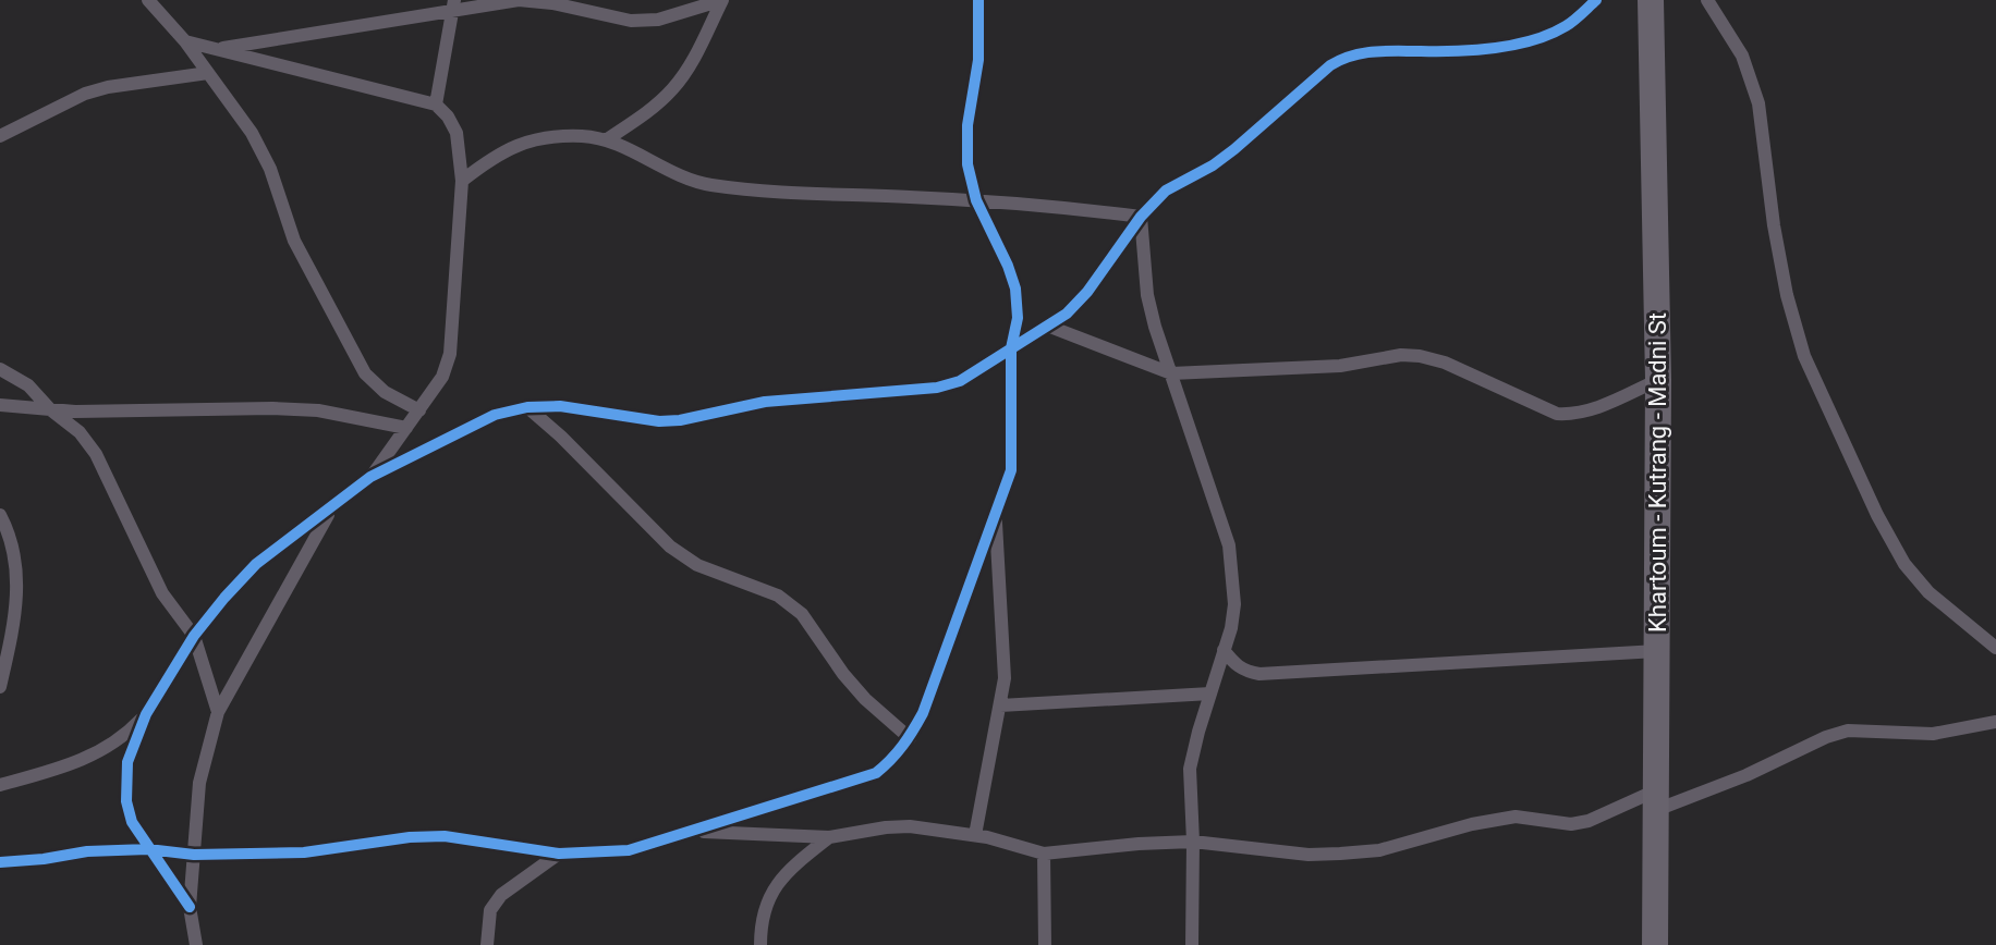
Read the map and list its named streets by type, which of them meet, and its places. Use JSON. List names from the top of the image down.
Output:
{
  "streets": {
    "highway": ["Khartoum - Kutrang - Madni St"]
  }
}
